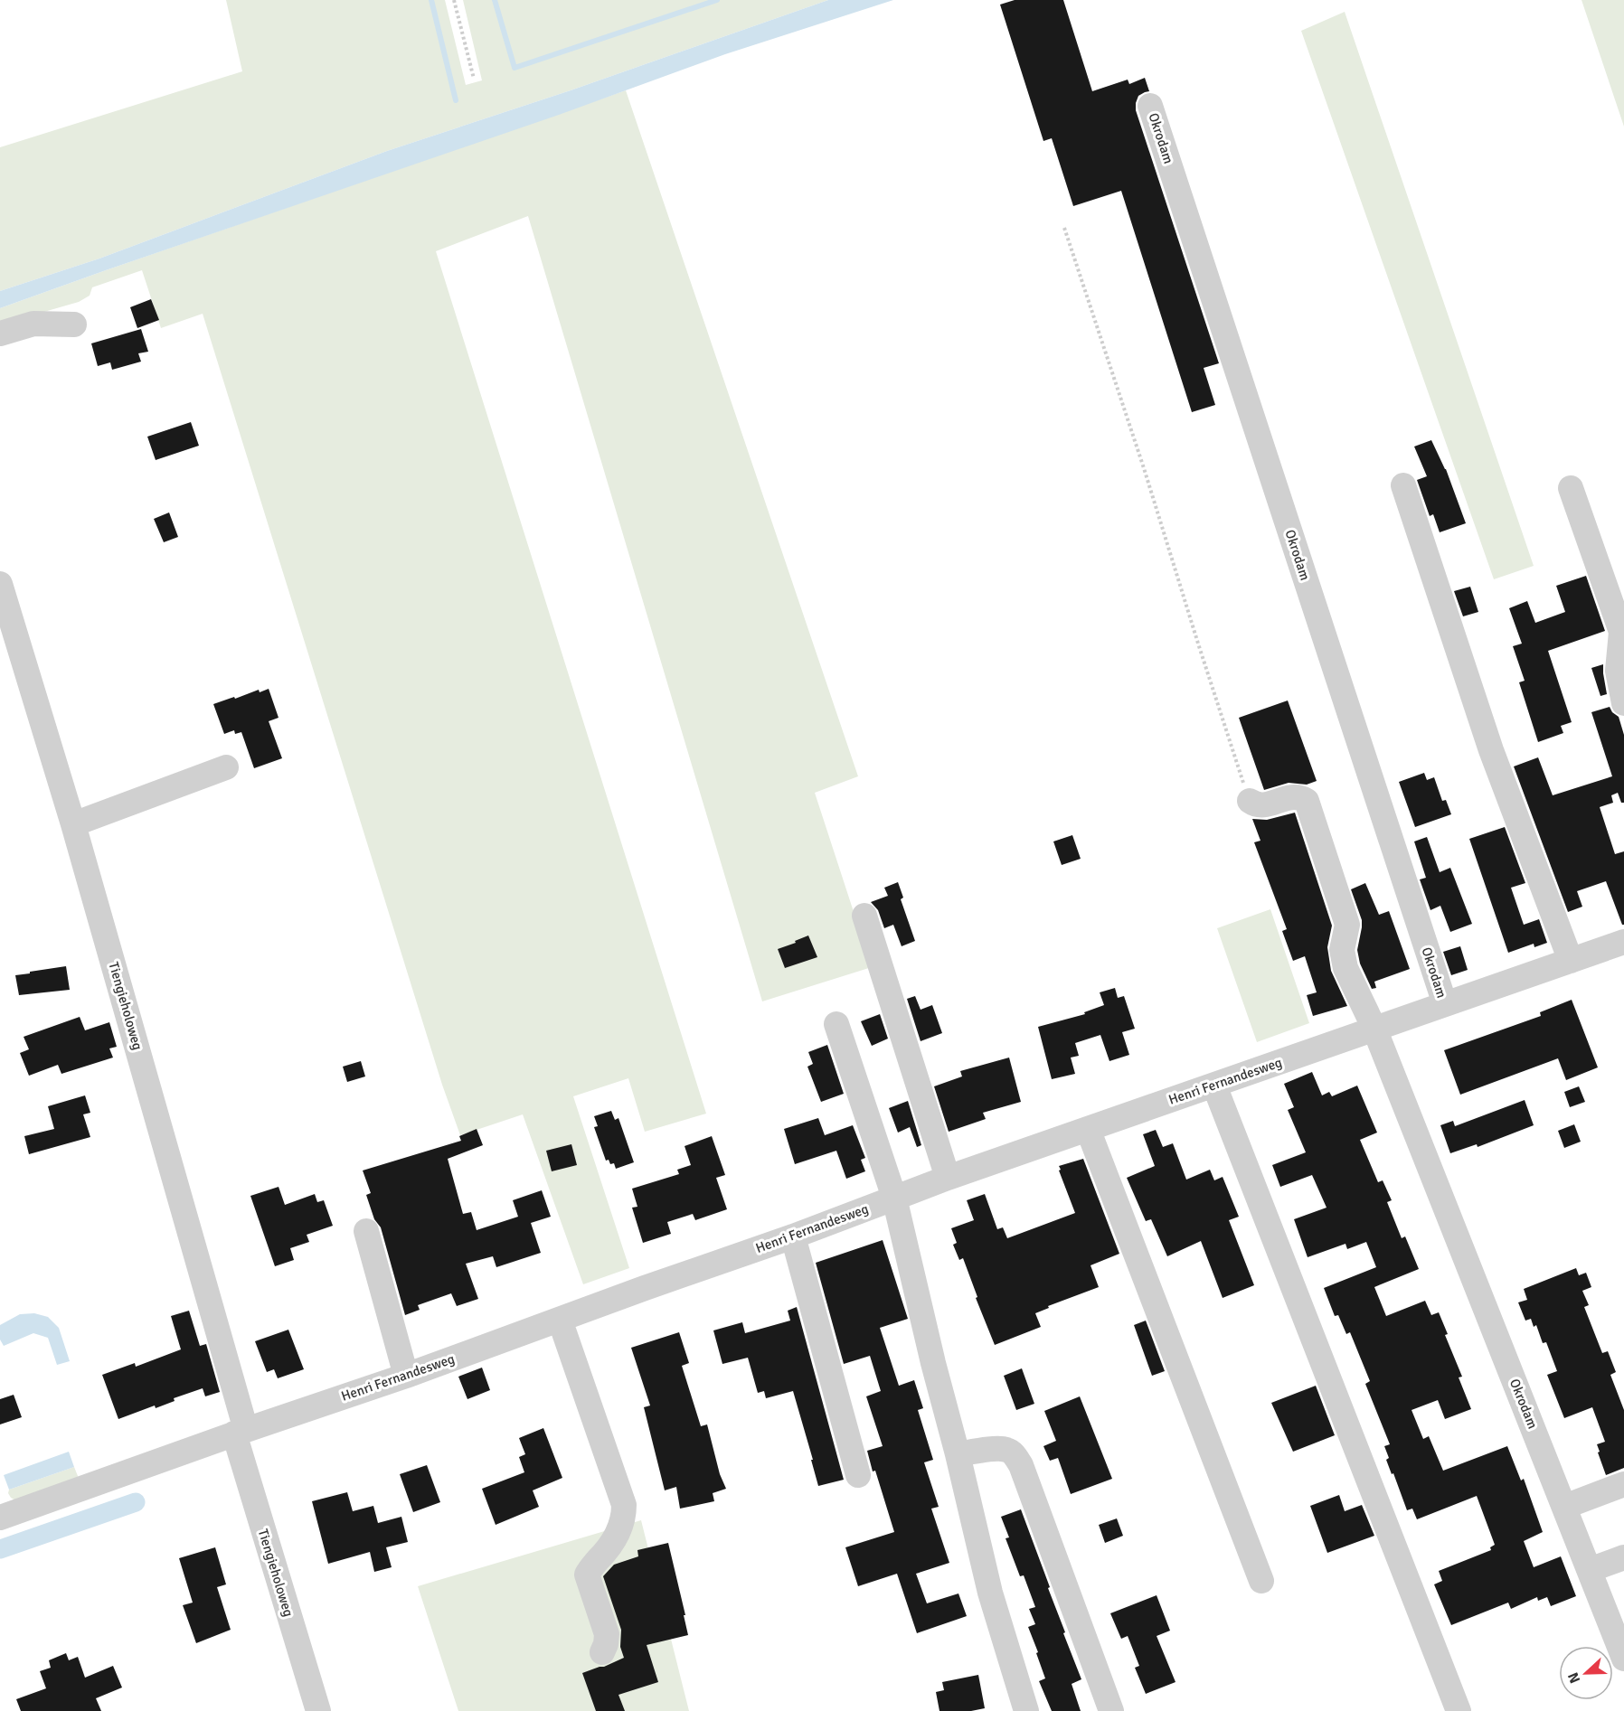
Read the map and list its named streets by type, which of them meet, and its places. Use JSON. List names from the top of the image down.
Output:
{
  "streets": {
    "street": ["Okrodam", "Tiengieholoweg", "Henri Fernandesweg"]
  },
  "crossings": [
    ["Okrodam", "Henri Fernandesweg"],
    ["Tiengieholoweg", "Henri Fernandesweg"]
  ],
  "north": "left"
}
